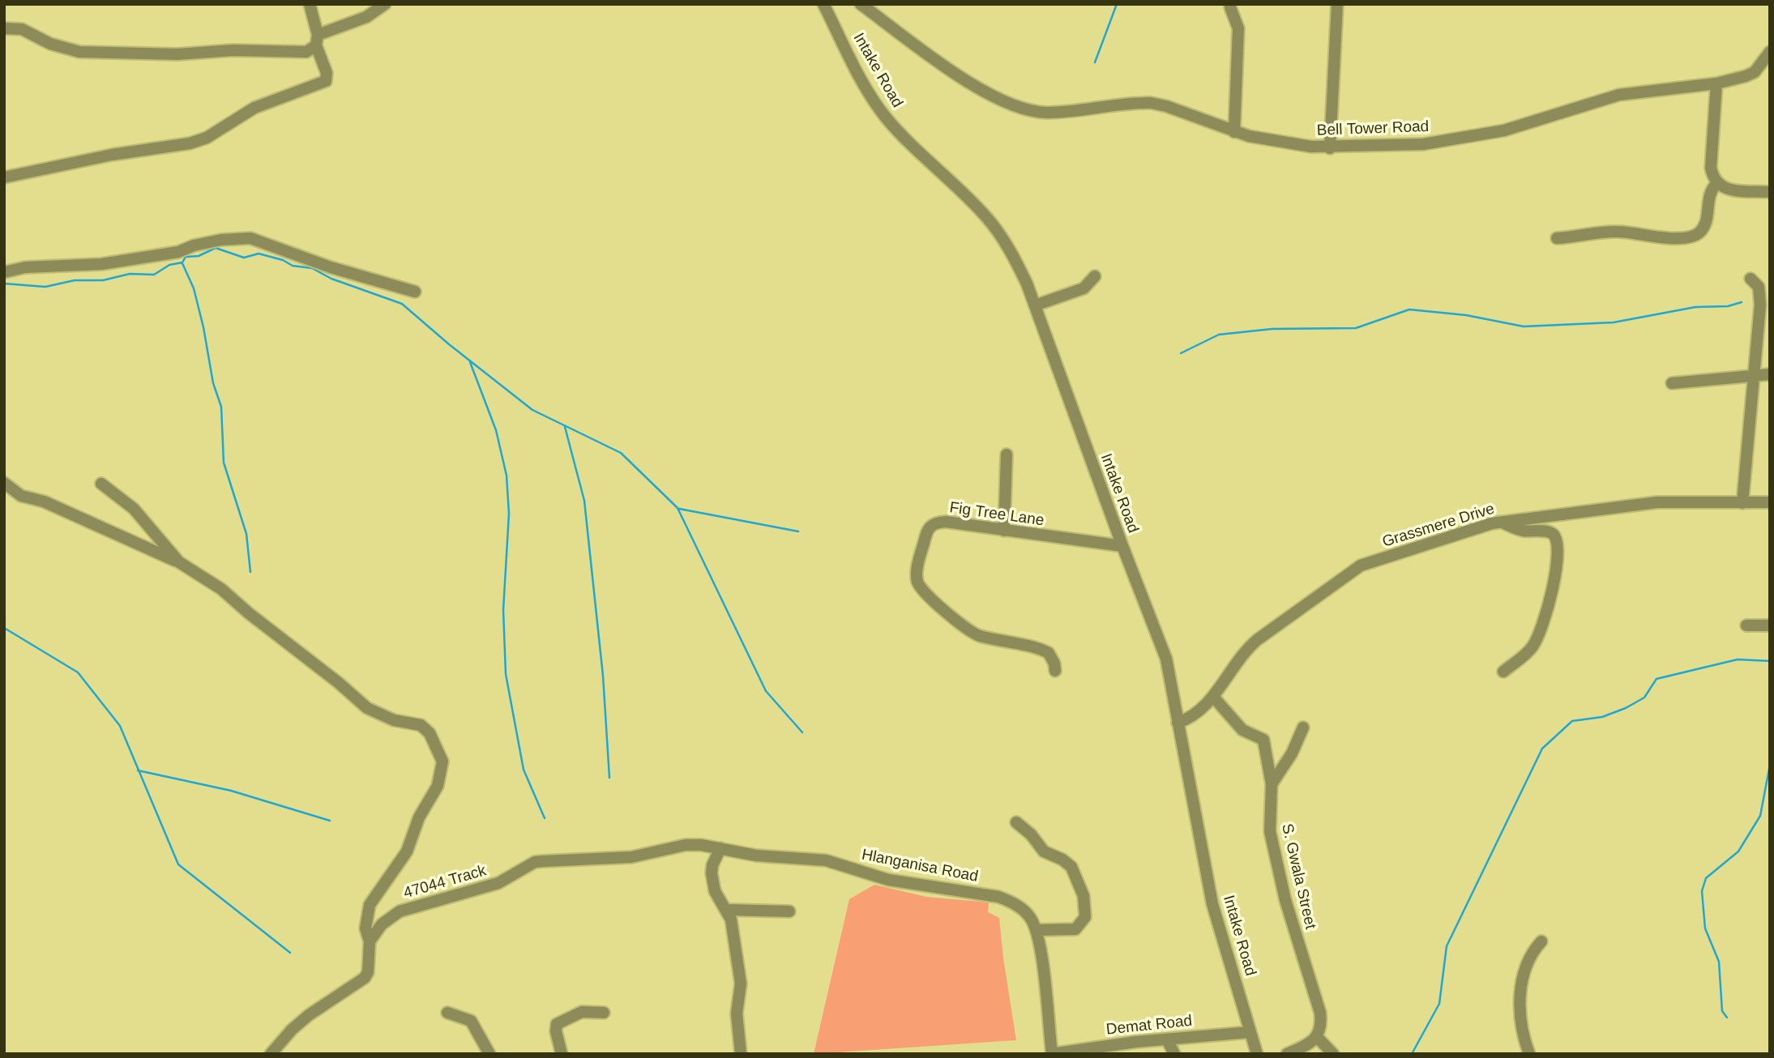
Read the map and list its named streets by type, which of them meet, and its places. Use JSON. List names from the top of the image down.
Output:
{
  "streets": {
    "street": [
      "Intake Road",
      "Bell Tower Road",
      "Fig Tree Lane",
      "Grassmere Drive",
      "Hlanganisa Road",
      "S. Gwala Street",
      "47044 Track",
      "Demat Road"
    ]
  },
  "crossings": [
    ["Intake Road", "Fig Tree Lane"],
    ["Intake Road", "Grassmere Drive"],
    ["Intake Road", "Demat Road"],
    ["Hlanganisa Road", "47044 Track"]
  ]
}
